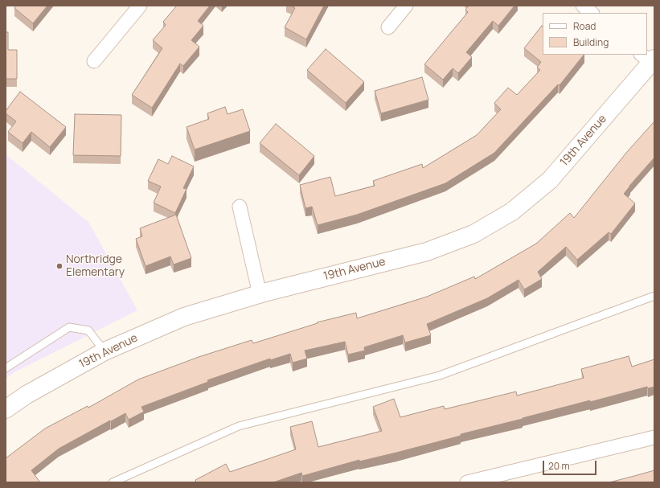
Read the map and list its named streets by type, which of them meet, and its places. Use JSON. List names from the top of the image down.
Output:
{
  "streets": {
    "street": ["19th Avenue"]
  },
  "places": ["Northridge Elementary"],
  "legend": ["Road", "Building"],
  "scale_bar": "20 m"
}
